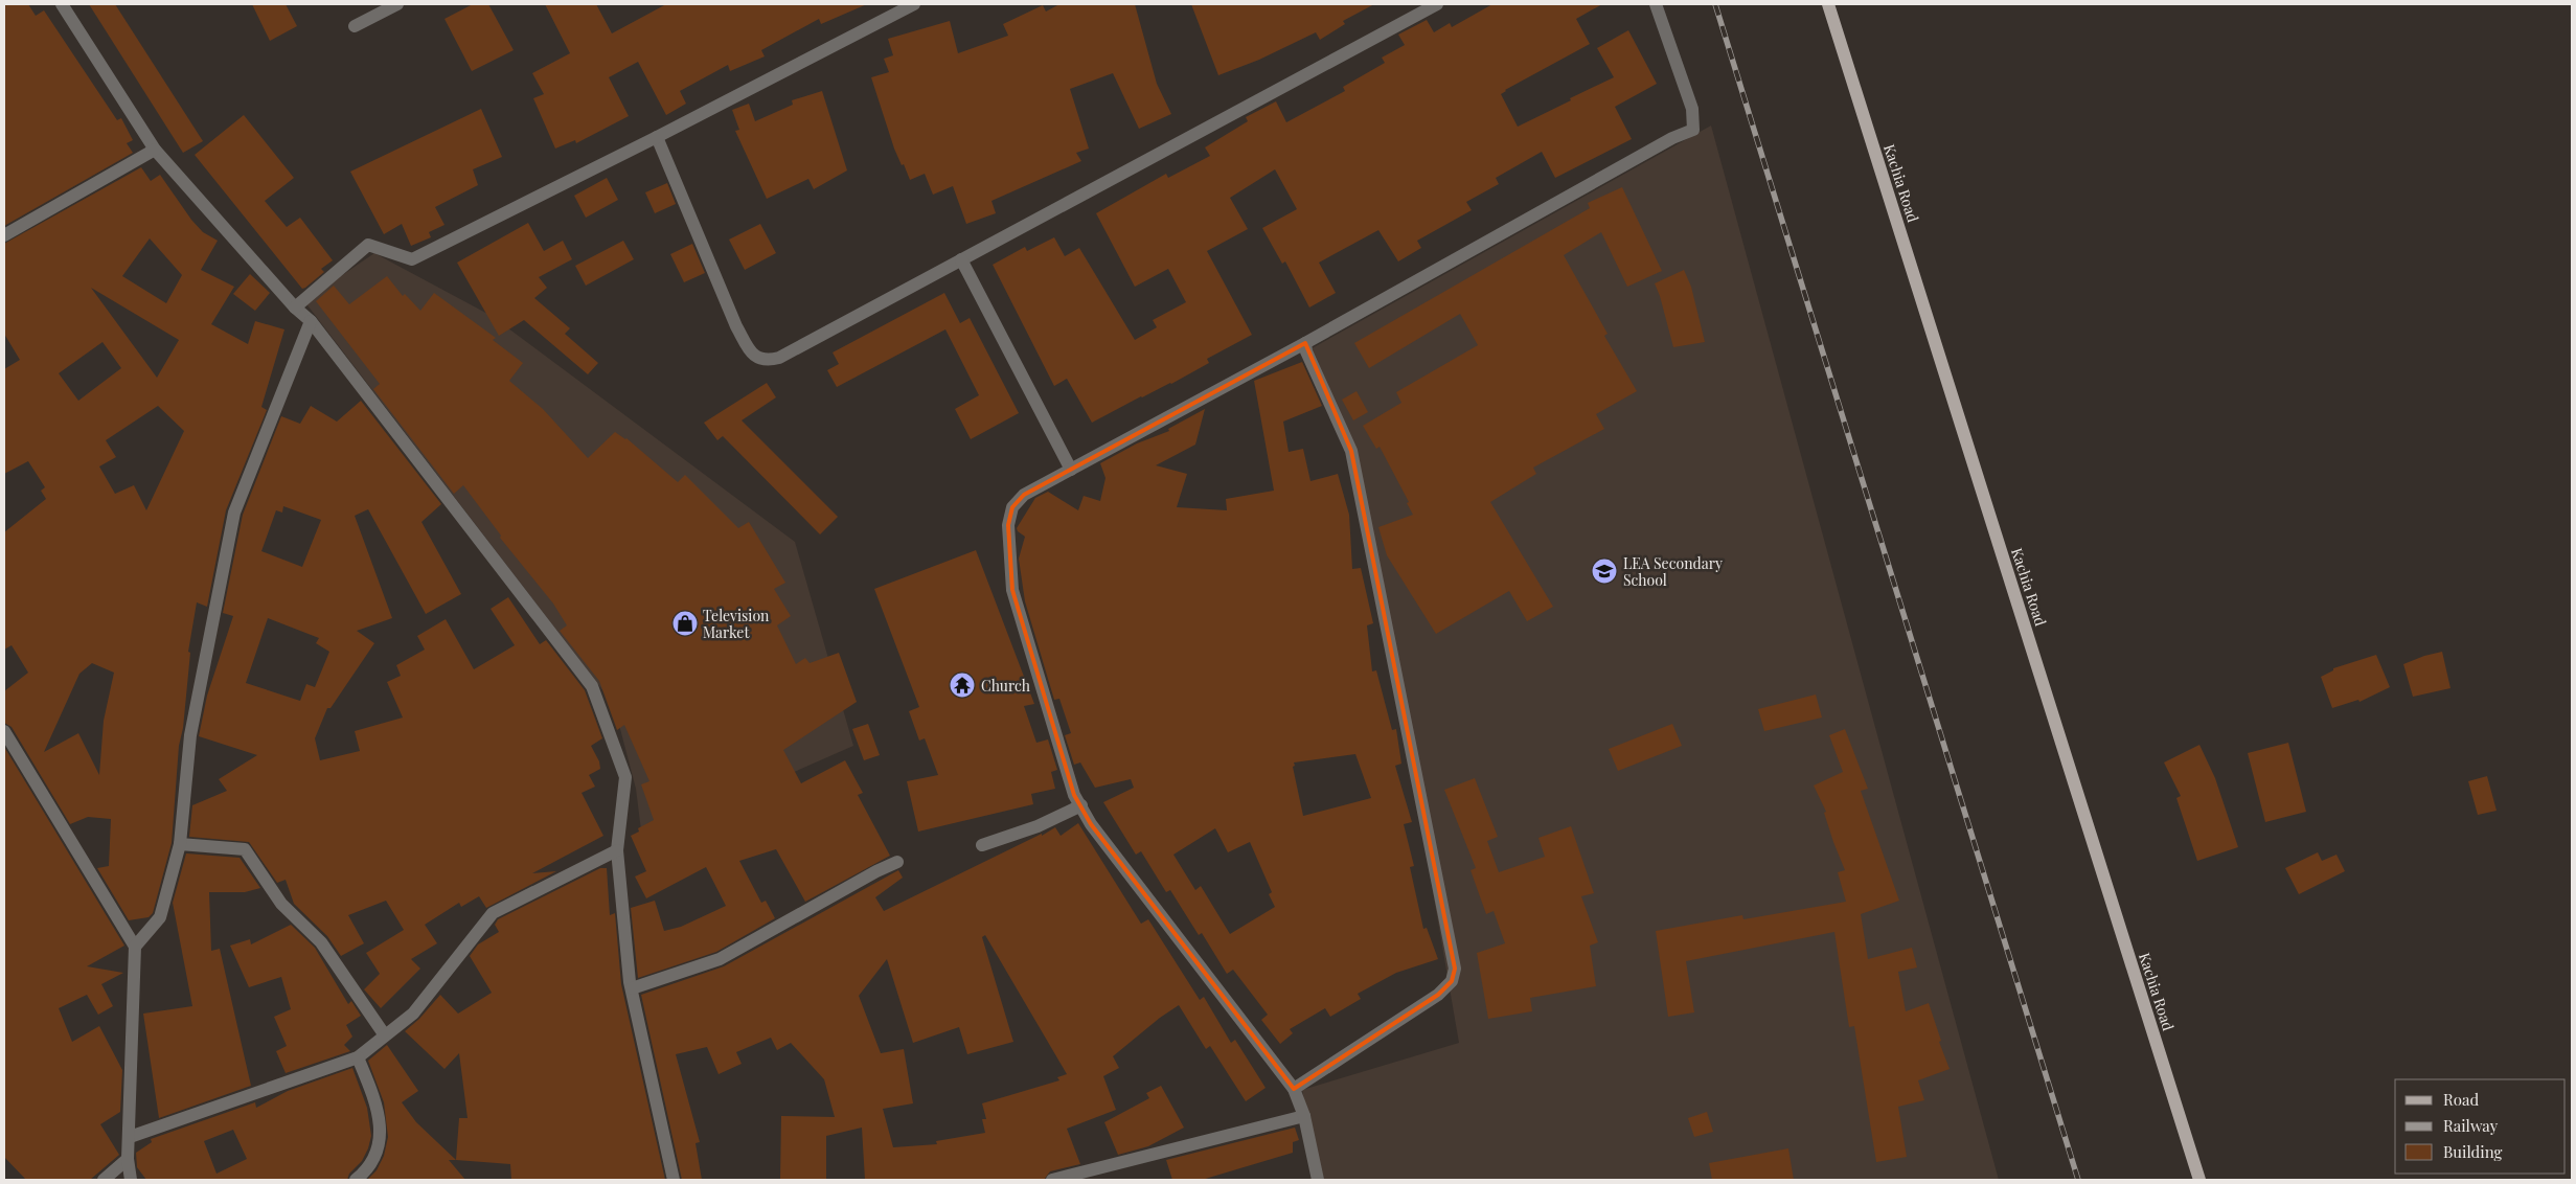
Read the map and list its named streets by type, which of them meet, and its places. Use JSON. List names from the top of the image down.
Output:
{
  "streets": {
    "main road": ["Kachia Road"]
  },
  "places": {
    "school or university": ["LEA Secondary School"],
    "shop": ["Television Market"],
    "temple": ["Church"]
  },
  "legend": ["Road", "Railway", "Building"]
}
